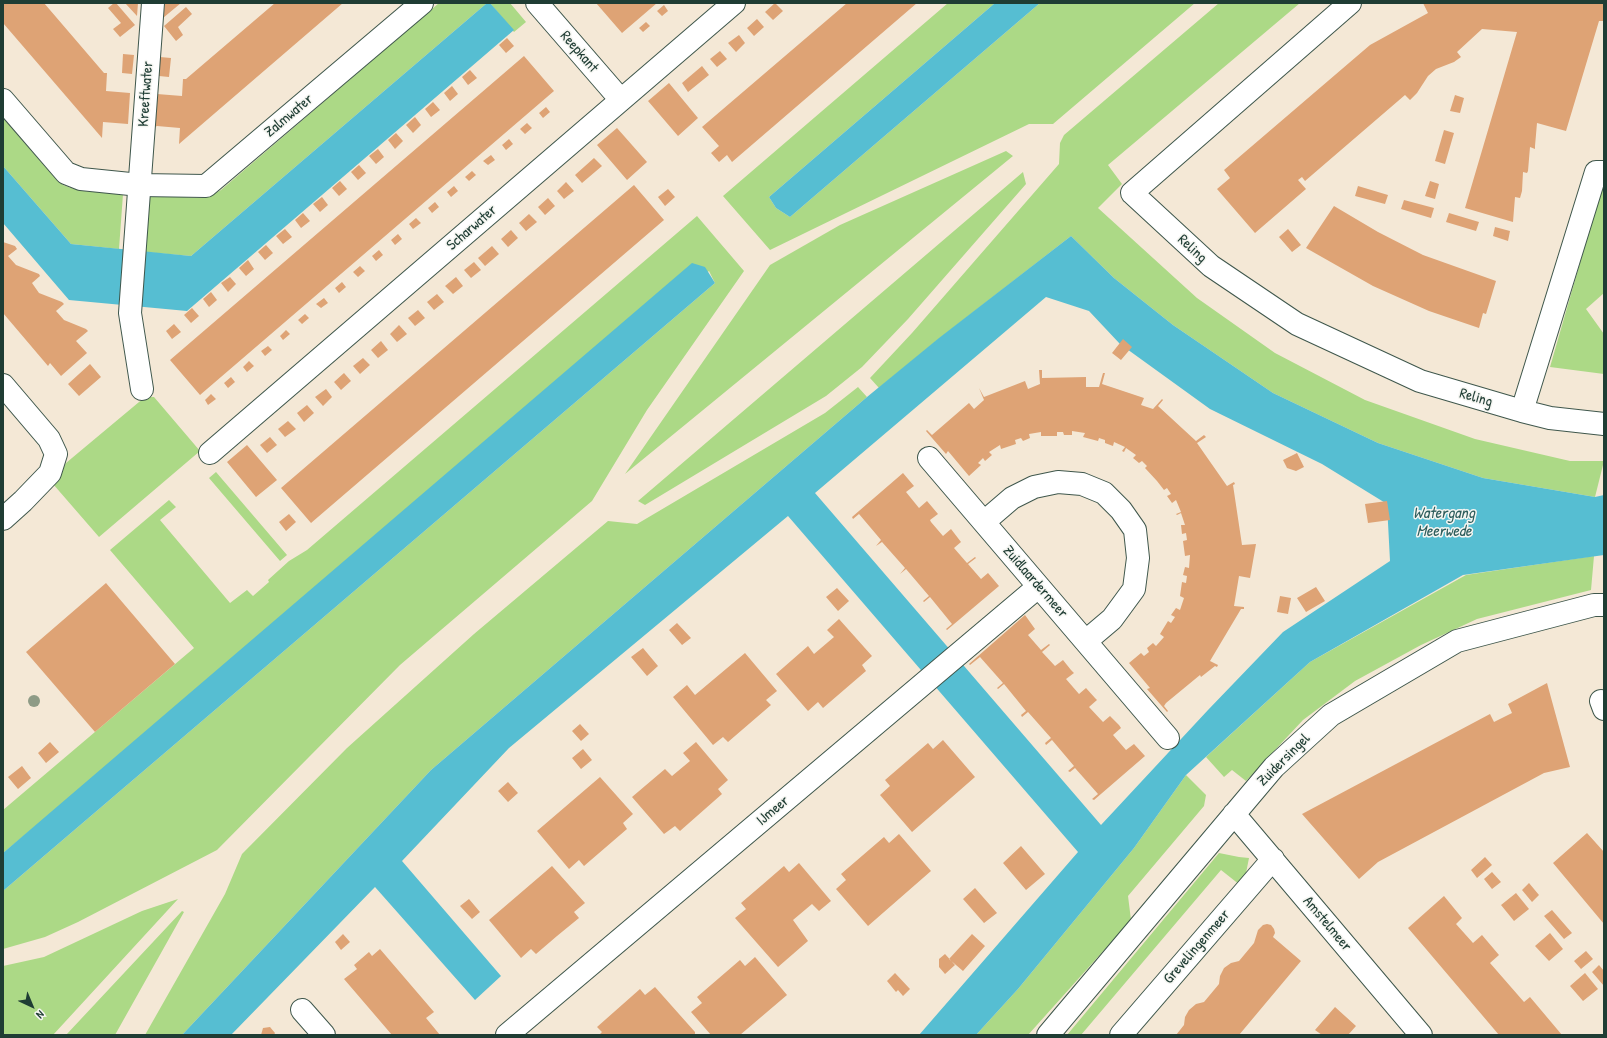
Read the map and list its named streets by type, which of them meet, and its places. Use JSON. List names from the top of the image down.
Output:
{
  "streets": {
    "street": [
      "Reepkant",
      "Kreeftwater",
      "Zalmwater",
      "Scharwater",
      "Reling",
      "Zuidlaardermeer",
      "Zuidersingel",
      "IJmeer",
      "Amstelmeer",
      "Grevelingenmeer"
    ]
  },
  "crossings": [
    ["Reepkant", "Scharwater"],
    ["Kreeftwater", "Zalmwater"],
    ["Zuidlaardermeer", "IJmeer"],
    ["Zuidersingel", "Amstelmeer"],
    ["Amstelmeer", "Grevelingenmeer"]
  ],
  "water": ["Watergang Meerwede"],
  "north": "bottom right"
}
